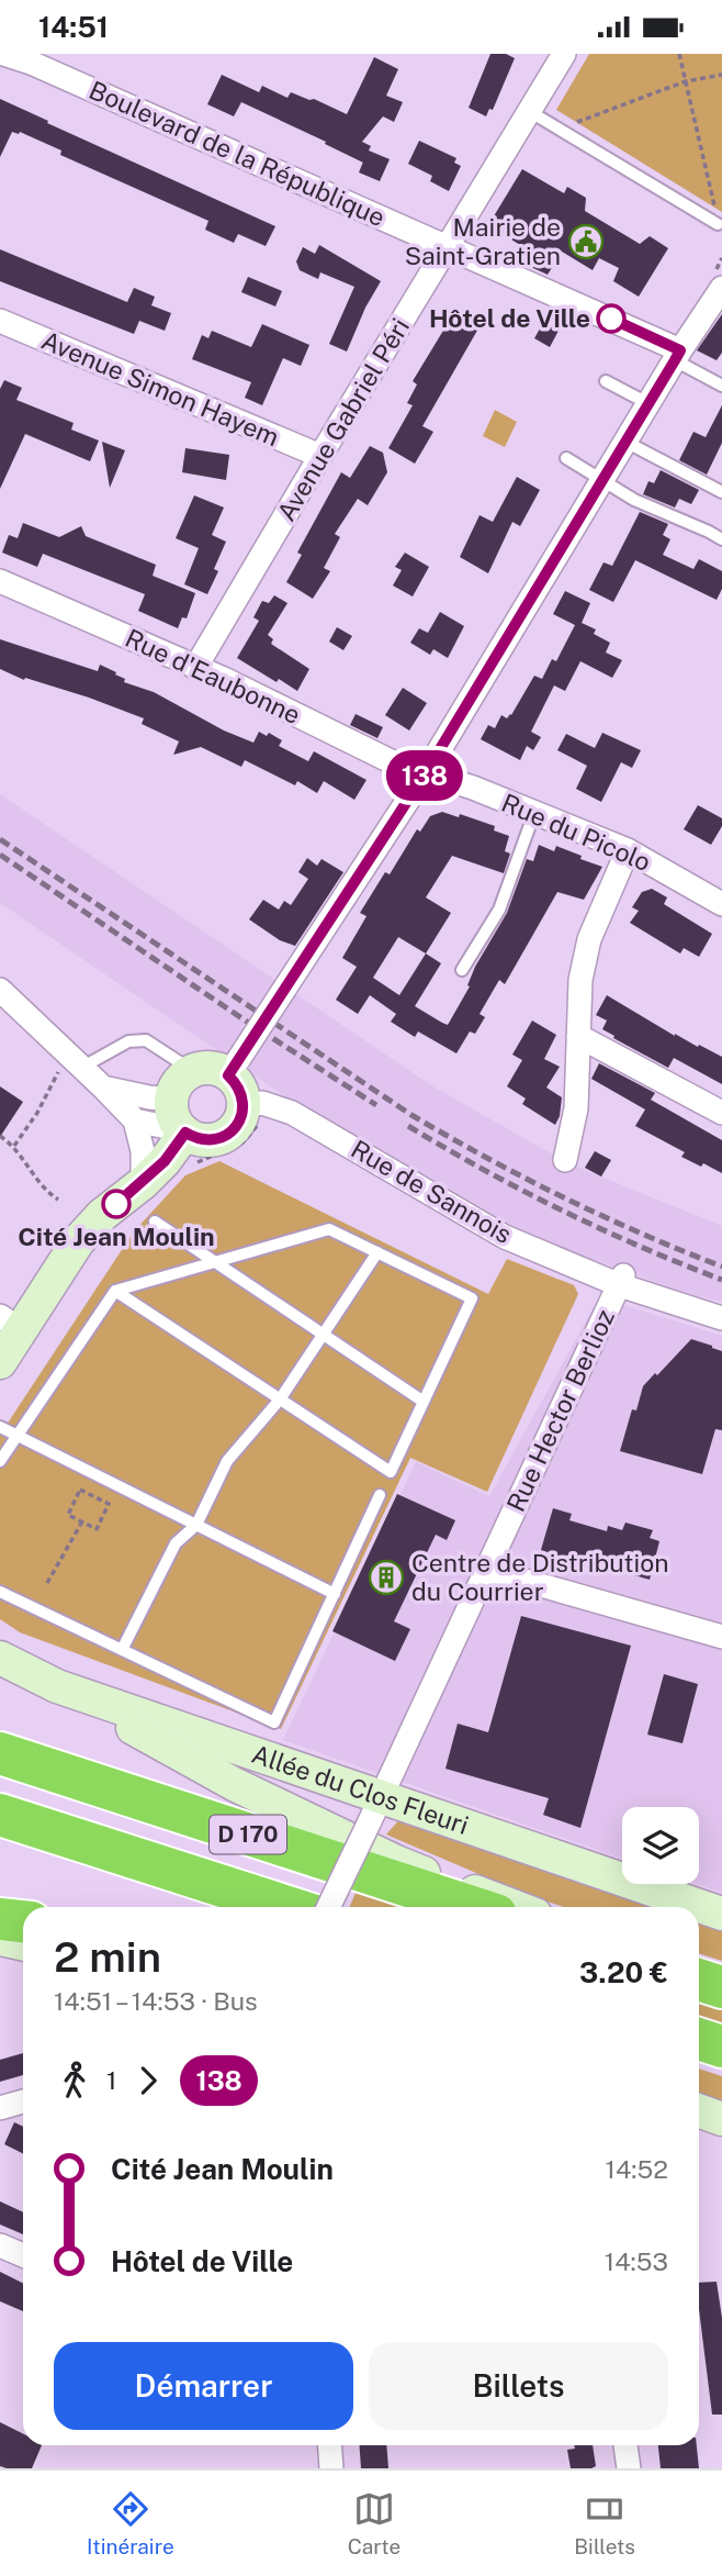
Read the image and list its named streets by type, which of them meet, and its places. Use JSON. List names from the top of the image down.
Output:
{
  "streets": {
    "highway": ["D 170"],
    "street": [
      "Boulevard de la République",
      "Avenue Simon Hayem",
      "Avenue Gabriel Péri",
      "Rue d'Eaubonne",
      "Rue du Picolo",
      "Rue de Sannois",
      "Rue Hector Berlioz",
      "Allée du Clos Fleuri"
    ]
  },
  "crossings": [
    ["Boulevard de la République", "Avenue Gabriel Péri"],
    ["Avenue Simon Hayem", "Avenue Gabriel Péri"],
    ["Avenue Gabriel Péri", "Rue d'Eaubonne"],
    ["Rue d'Eaubonne", "Rue du Picolo"],
    ["Rue de Sannois", "Rue Hector Berlioz"],
    ["Rue Hector Berlioz", "Allée du Clos Fleuri"]
  ],
  "places": {
    "public building": ["Mairie de Saint-Gratien"],
    "other": ["Hôtel de Ville", "Cité Jean Moulin"],
    "building": ["Centre de Distribution du Courrier"]
  },
  "lines": ["bus line 138"],
  "page": {
    "status": "14:51",
    "on_map": "138",
    "heading": ["2 min", "14:51 – 14:53 · Bus", "3.20 €"],
    "legs": ["1", "138"],
    "list": [
      {
        "name": "Cité Jean Moulin",
        "value": "14:52"
      },
      {
        "name": "Hôtel de Ville",
        "value": "14:53"
      }
    ],
    "buttons": ["Démarrer", "Billets"],
    "tabs": ["Itinéraire", "Carte", "Billets"]
  }
}
